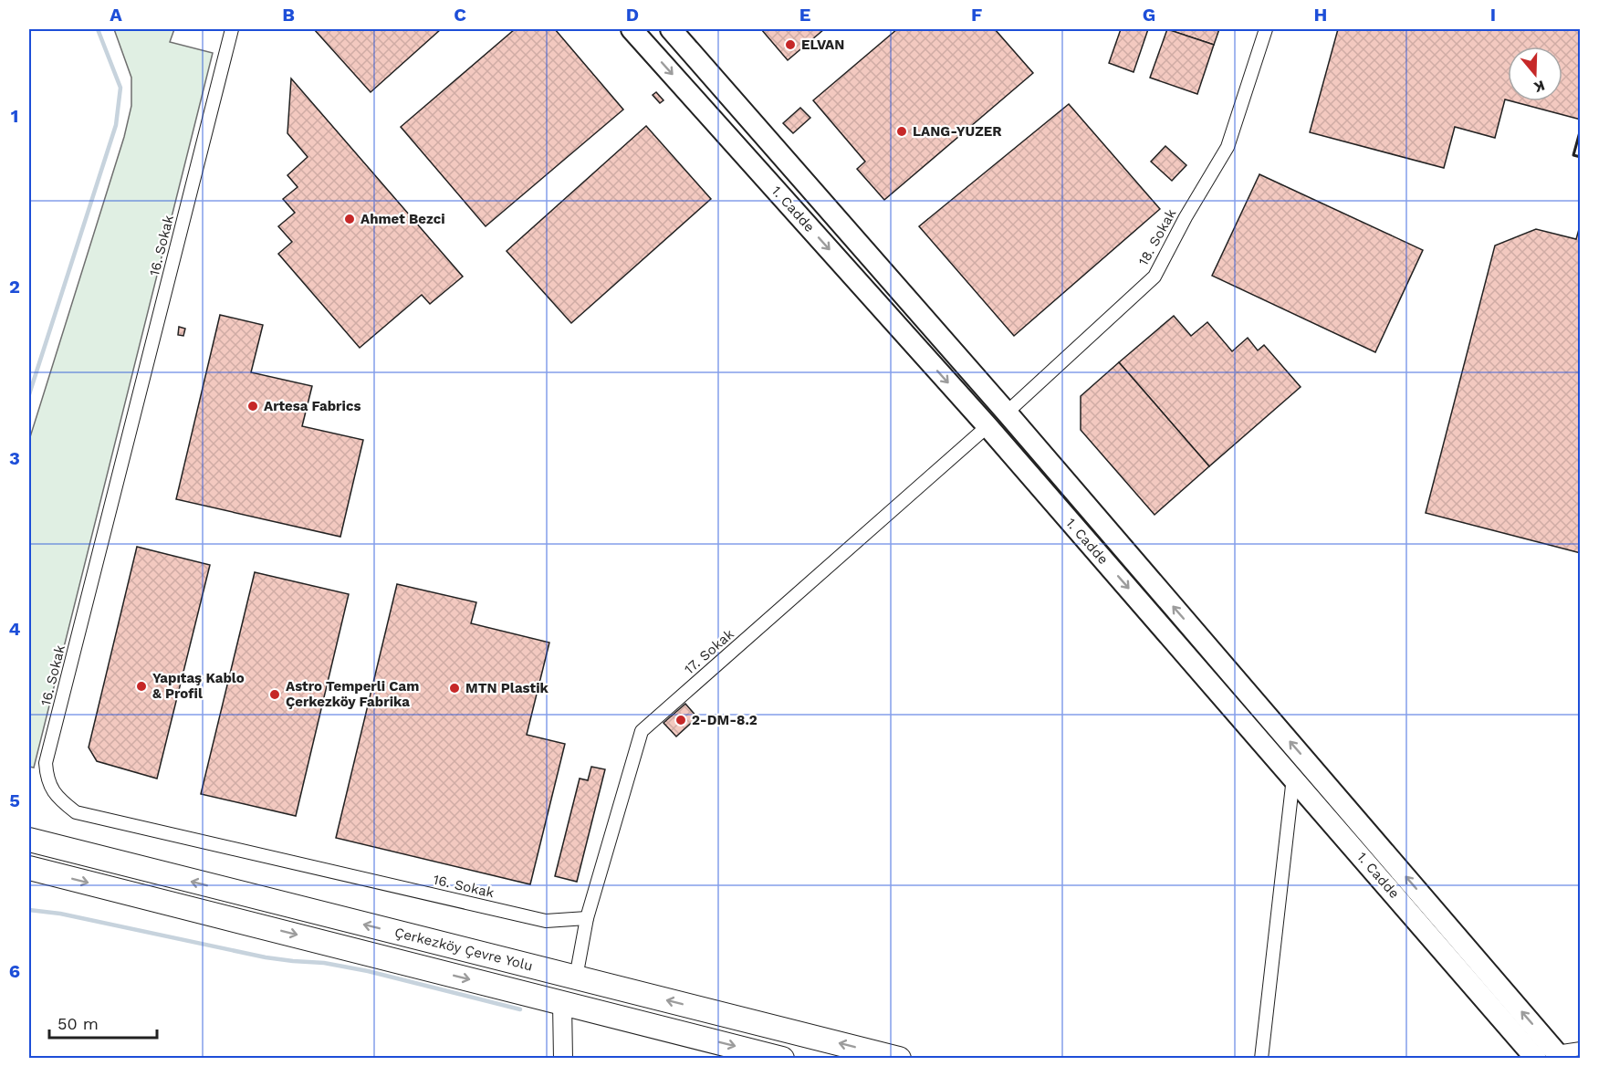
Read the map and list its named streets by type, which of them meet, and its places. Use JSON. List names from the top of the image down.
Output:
{
  "streets": {
    "highway": ["Çerkezköy Çevre Yolu"],
    "main road": ["1. Cadde"],
    "street": ["18. Sokak", "16. Sokak", "17. Sokak"]
  },
  "crossings": [
    ["1. Cadde", "18. Sokak"],
    ["1. Cadde", "17. Sokak"],
    ["16. Sokak", "17. Sokak"],
    ["17. Sokak", "Çerkezköy Çevre Yolu"]
  ],
  "places": [
    "ELVAN",
    "LANG-YUZER",
    "Ahmet Bezci",
    "Artesa Fabrics",
    "Yapıtaş Kablo & Profil",
    "MTN Plastik",
    "Astro Temperli Cam Çerkezköy Fabrika",
    "2-DM-8.2"
  ],
  "scale_bar": "50 m",
  "north": "bottom",
  "grid": {
    "columns": [
      "A",
      "B",
      "C",
      "D",
      "E",
      "F",
      "G",
      "H",
      "I"
    ],
    "rows": [
      "1",
      "2",
      "3",
      "4",
      "5",
      "6"
    ]
  }
}
